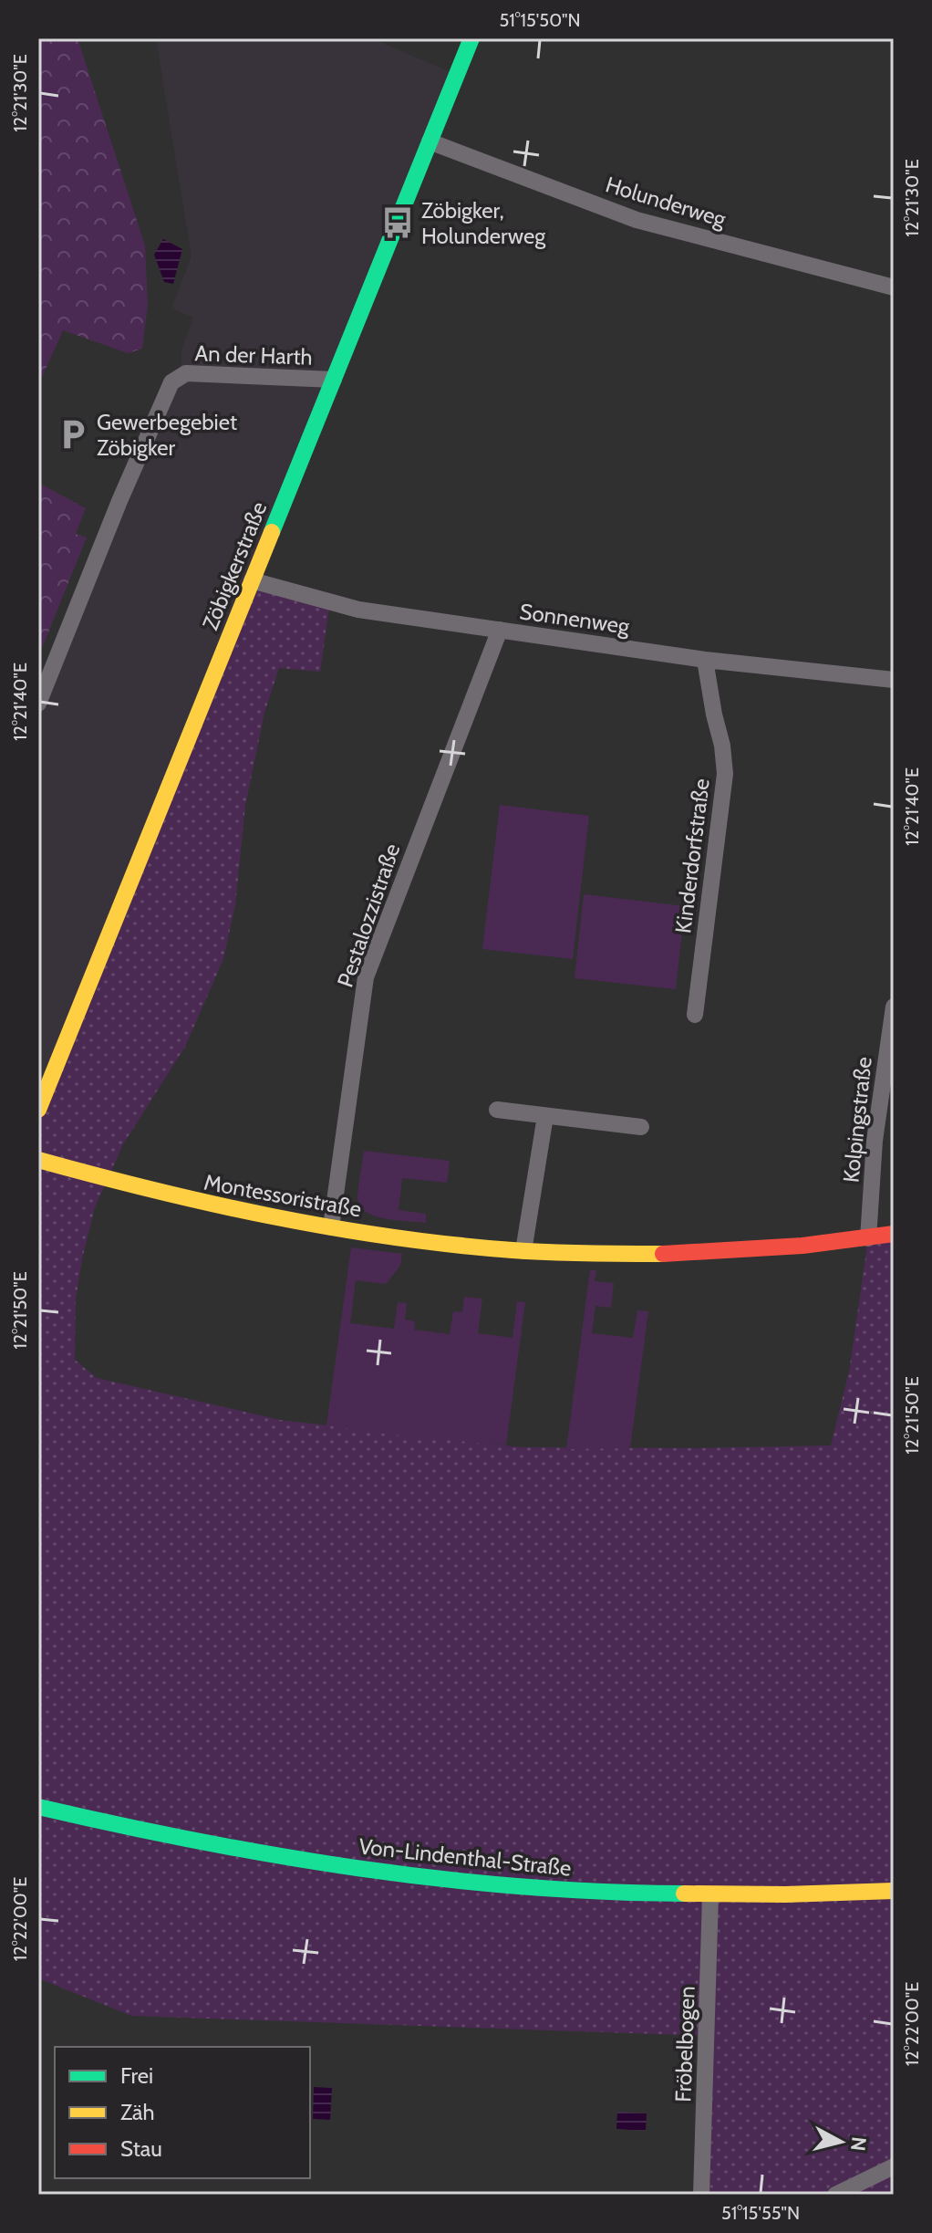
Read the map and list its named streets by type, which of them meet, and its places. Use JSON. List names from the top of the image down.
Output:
{
  "streets": {
    "street": [
      "Holunderweg",
      "An der Harth",
      "Zöbigkerstraße",
      "Sonnenweg",
      "Kinderdorfstraße",
      "Pestalozzistraße",
      "Kolpingstraße",
      "Montessoristraße",
      "Von-Lindenthal-Straße",
      "Fröbelbogen"
    ]
  },
  "crossings": [
    ["Holunderweg", "Zöbigkerstraße"],
    ["An der Harth", "Zöbigkerstraße"],
    ["Zöbigkerstraße", "Sonnenweg"],
    ["Sonnenweg", "Kinderdorfstraße"],
    ["Sonnenweg", "Pestalozzistraße"],
    ["Pestalozzistraße", "Montessoristraße"],
    ["Kolpingstraße", "Montessoristraße"],
    ["Von-Lindenthal-Straße", "Fröbelbogen"]
  ],
  "places": {
    "bus stop": ["Zöbigker, Holunderweg"],
    "parking": ["Gewerbegebiet Zöbigker"]
  },
  "legend": ["Frei", "Zäh", "Stau"],
  "north": "right",
  "coordinates": [
    "51°15'50\"N",
    "12°21'30\"E",
    "12°21'40\"E",
    "12°21'50\"E",
    "12°22'00\"E",
    "51°15'55\"N"
  ]
}
